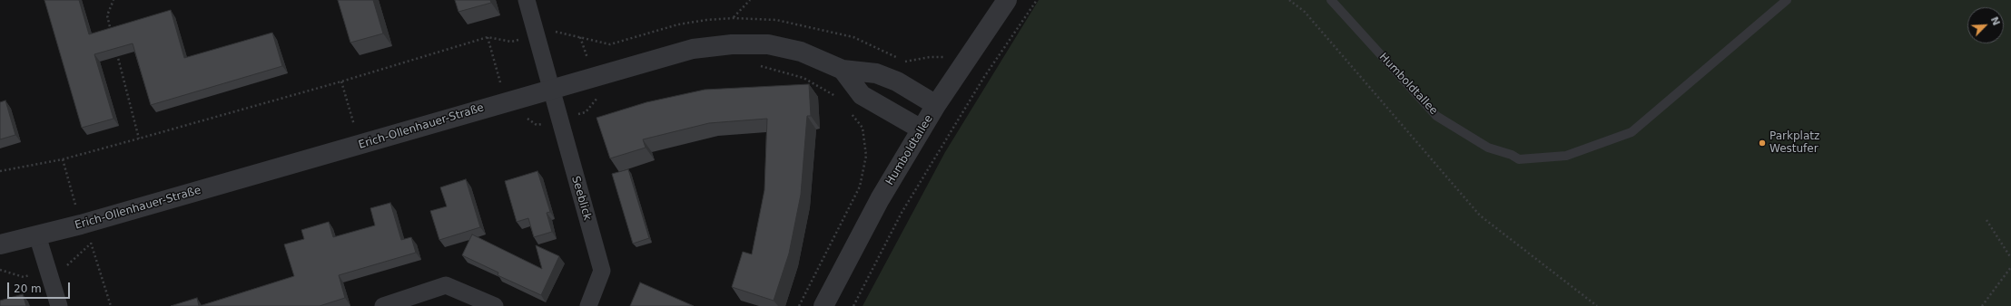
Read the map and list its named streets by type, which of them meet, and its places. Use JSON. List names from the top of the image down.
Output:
{
  "streets": {
    "street": ["Humboldtallee", "Erich-Ollenhauer-Straße", "Seeblick"]
  },
  "crossings": [
    ["Humboldtallee", "Erich-Ollenhauer-Straße"],
    ["Erich-Ollenhauer-Straße", "Seeblick"]
  ],
  "places": ["Parkplatz Westufer"],
  "scale_bar": "20 m",
  "north": "top right"
}
